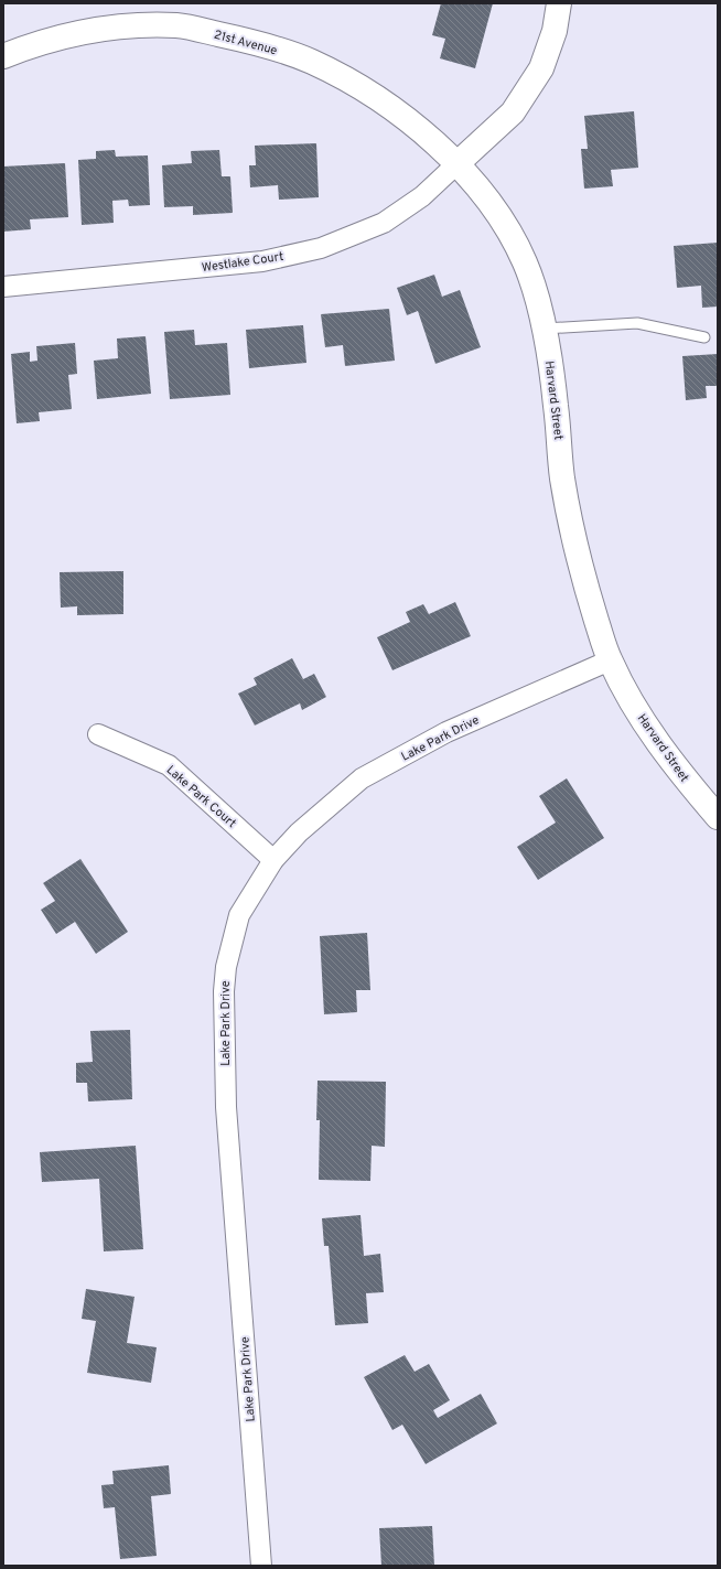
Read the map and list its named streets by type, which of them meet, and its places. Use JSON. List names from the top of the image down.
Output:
{
  "streets": {
    "street": [
      "21st Avenue",
      "Westlake Court",
      "Harvard Street",
      "Lake Park Drive",
      "Lake Park Court"
    ]
  },
  "crossings": [
    ["21st Avenue", "Westlake Court"],
    ["21st Avenue", "Harvard Street"],
    ["Westlake Court", "Harvard Street"],
    ["Harvard Street", "Lake Park Drive"],
    ["Lake Park Drive", "Lake Park Court"]
  ]
}
